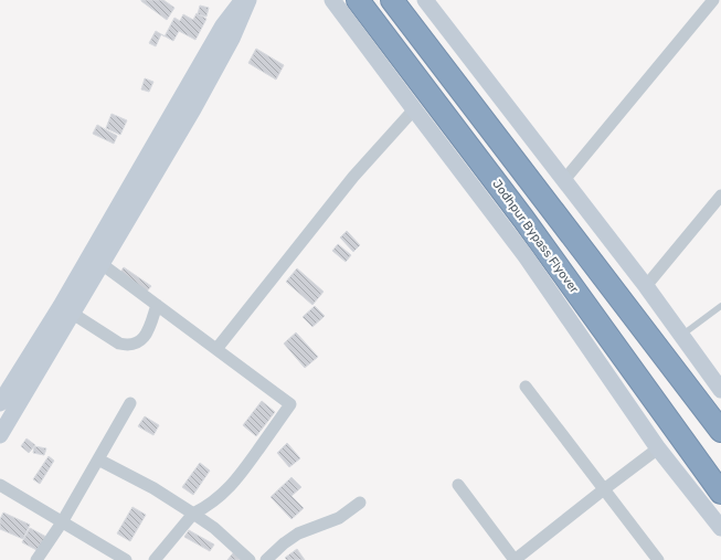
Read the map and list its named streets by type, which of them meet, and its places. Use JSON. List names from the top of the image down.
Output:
{
  "streets": {
    "highway": ["Jodhpur Bypass Flyover"]
  }
}
